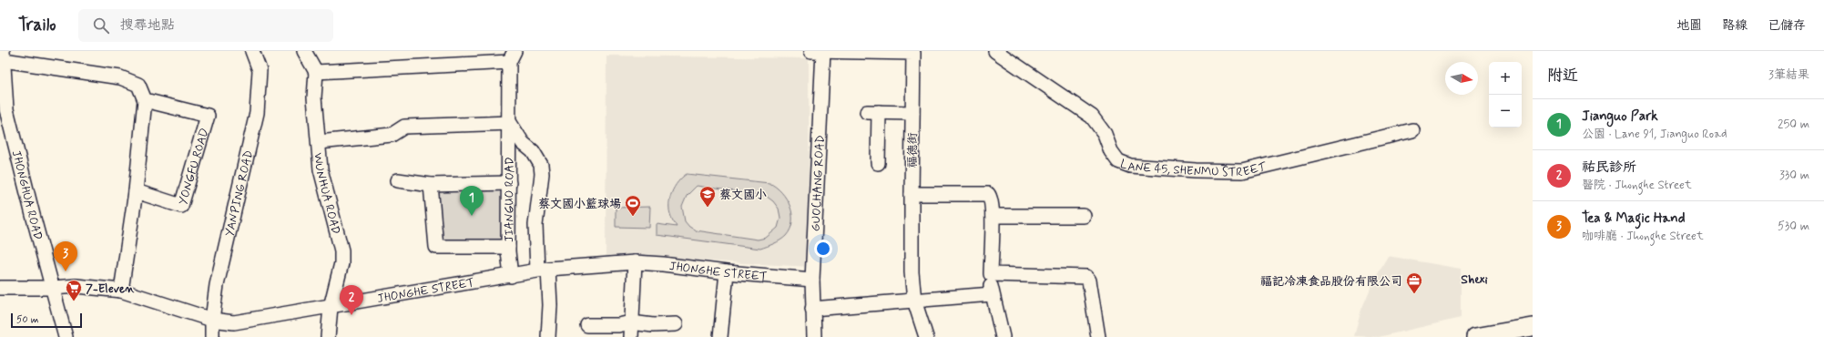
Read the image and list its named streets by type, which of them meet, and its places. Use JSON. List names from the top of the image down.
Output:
{
  "streets": {
    "street": [
      "福德街",
      "LANE 45, SHENMU STREET",
      "YONGFU ROAD",
      "GUOCHANG ROAD",
      "WUNHUA ROAD",
      "YANPING ROAD",
      "JHONGHUA ROAD",
      "JIANGUO ROAD",
      "JHONGHE STREET"
    ]
  },
  "crossings": [
    ["福德街", "GUOCHANG ROAD"],
    ["GUOCHANG ROAD", "JHONGHE STREET"],
    ["WUNHUA ROAD", "JHONGHE STREET"],
    ["YANPING ROAD", "JHONGHE STREET"],
    ["JHONGHUA ROAD", "JHONGHE STREET"],
    ["JIANGUO ROAD", "JHONGHE STREET"]
  ],
  "districts": ["Shexi"],
  "places": {
    "school or university": ["蔡文國小"],
    "sports": ["蔡文國小籃球場"],
    "office": ["福記冷凍食品股份有限公司"],
    "supermarket": ["7-Eleven"]
  },
  "scale_bar": "50 m",
  "north": "right",
  "page": {
    "header": "Trailo",
    "search": "搜尋地點",
    "nav": ["地圖", "路線", "已儲存"],
    "heading": ["附近", "3筆結果"],
    "map_buttons": ["+", "−"],
    "list": [
      {
        "mark": "1",
        "name": "Jianguo Park",
        "note": "公園 · Lane 91, Jianguo Road",
        "value": "250 m"
      },
      {
        "mark": "2",
        "name": "祐民診所",
        "note": "醫院 · Jhonghe Street",
        "value": "330 m"
      },
      {
        "mark": "3",
        "name": "Tea & Magic Hand",
        "note": "咖啡廳 · Jhonghe Street",
        "value": "530 m"
      }
    ],
    "pins": ["1", "3", "2"],
    "scale": "50 m"
  }
}
